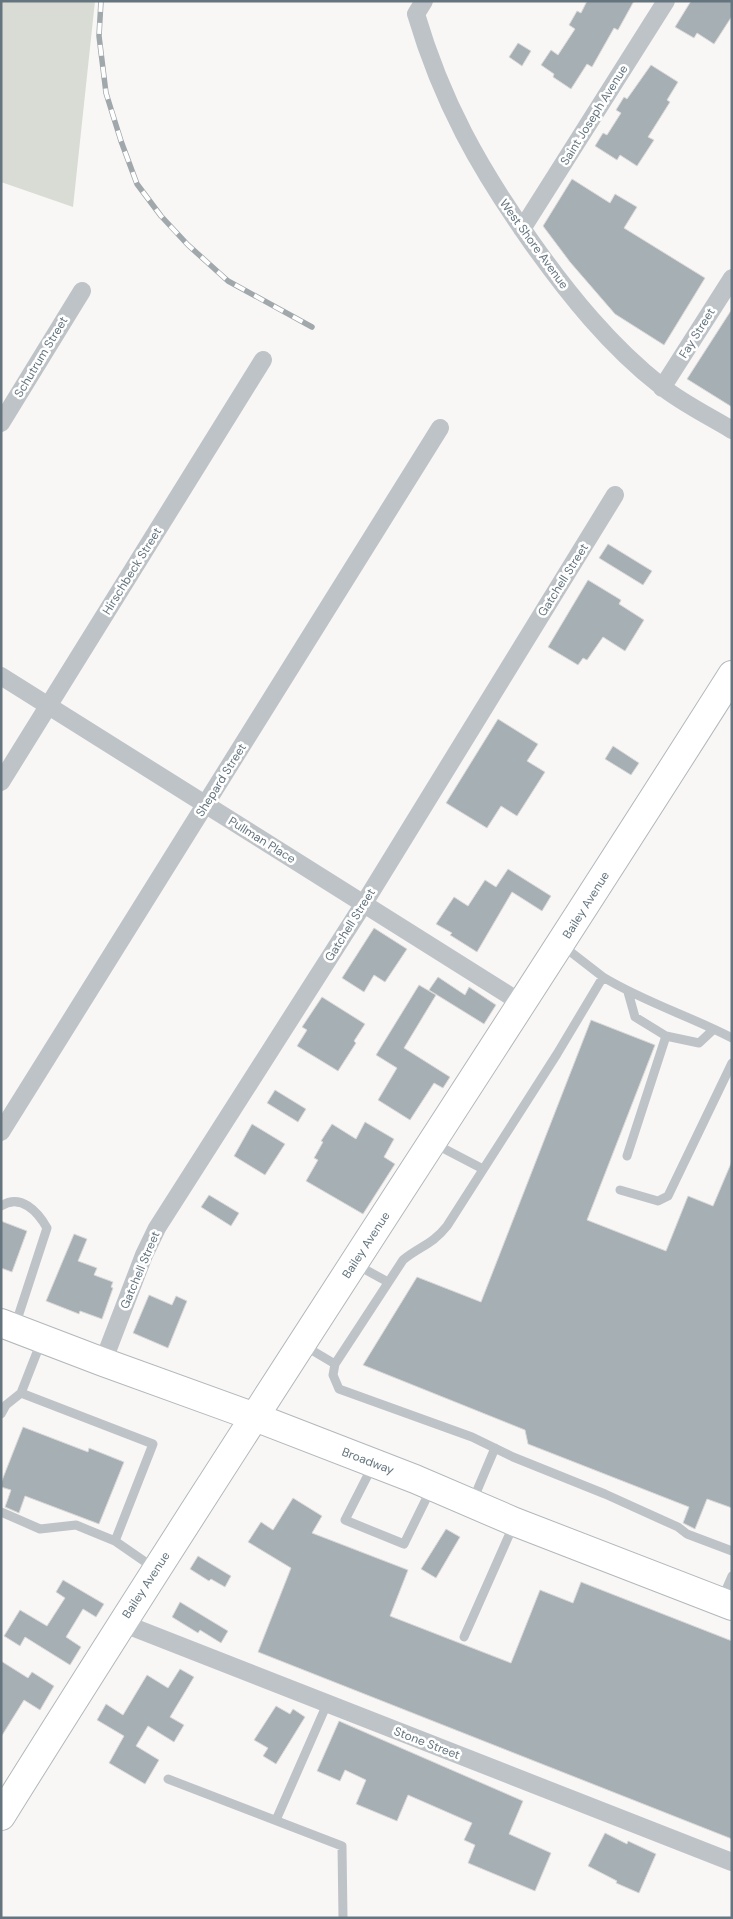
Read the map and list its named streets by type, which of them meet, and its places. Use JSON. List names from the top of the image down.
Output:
{
  "streets": {
    "main road": ["Bailey Avenue", "Broadway"],
    "street": [
      "Saint Joseph Avenue",
      "West Shore Avenue",
      "Fay Street",
      "Schutrum Street",
      "Hirschbeck Street",
      "Gatchell Street",
      "Shepard Street",
      "Pullman Place",
      "Stone Street"
    ]
  },
  "crossings": [
    ["Saint Joseph Avenue", "West Shore Avenue"],
    ["West Shore Avenue", "Fay Street"],
    ["Hirschbeck Street", "Pullman Place"],
    ["Gatchell Street", "Pullman Place"],
    ["Gatchell Street", "Broadway"],
    ["Shepard Street", "Pullman Place"],
    ["Pullman Place", "Bailey Avenue"],
    ["Bailey Avenue", "Broadway"],
    ["Bailey Avenue", "Stone Street"]
  ]
}
